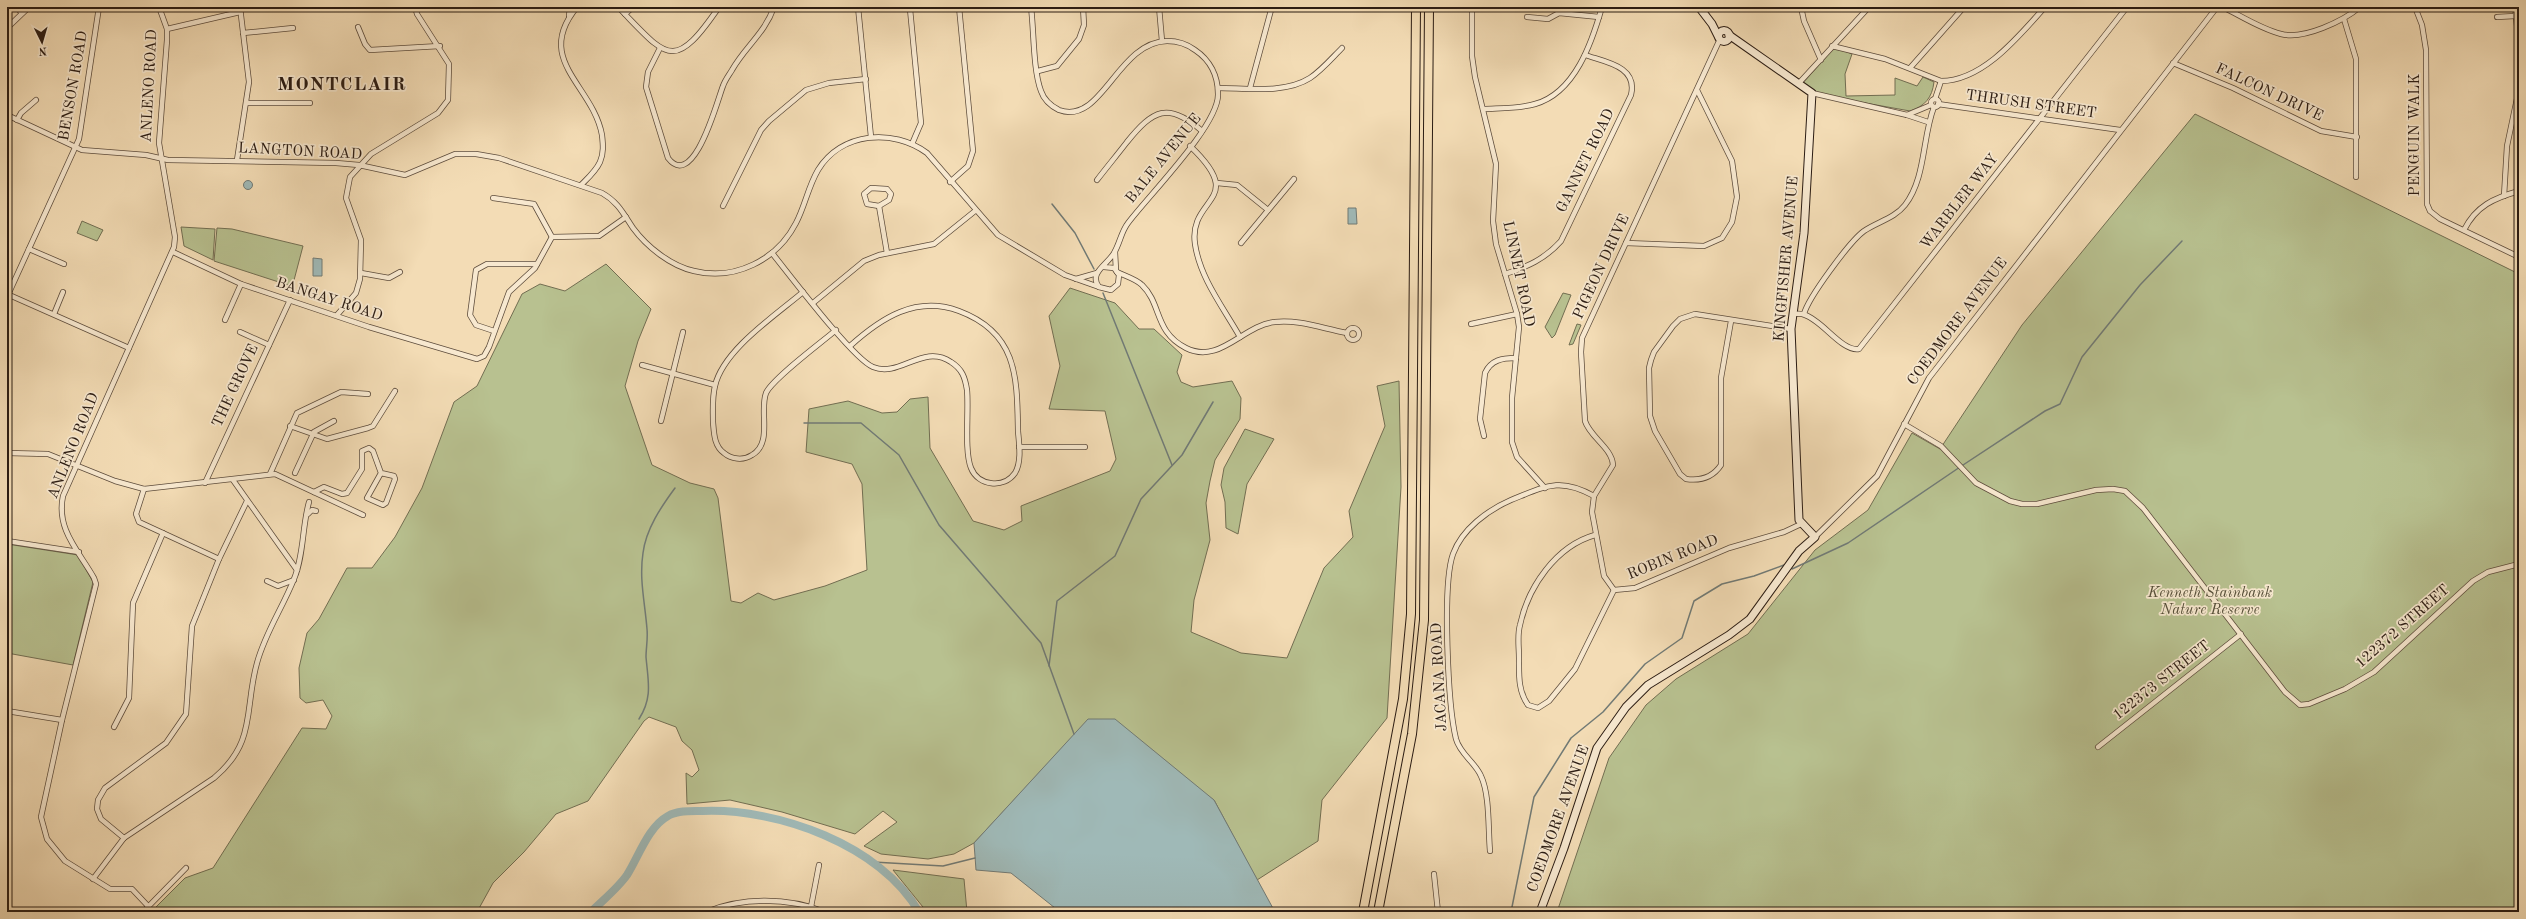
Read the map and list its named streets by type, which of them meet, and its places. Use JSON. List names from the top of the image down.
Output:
{
  "streets": {
    "street": [
      "BENSON ROAD",
      "ANLENO ROAD",
      "FALCON DRIVE",
      "THRUSH STREET",
      "PENGUIN WALK",
      "LANGTON ROAD",
      "BALE AVENUE",
      "GANNET ROAD",
      "WARBLER WAY",
      "KINGFISHER AVENUE",
      "PIGEON DRIVE",
      "LINNET ROAD",
      "BANGAY ROAD",
      "COEDMORE AVENUE",
      "THE GROVE",
      "ROBIN ROAD",
      "122372 STREET",
      "JACANA ROAD",
      "122373 STREET"
    ]
  },
  "crossings": [
    ["BENSON ROAD", "LANGTON ROAD"],
    ["ANLENO ROAD", "LANGTON ROAD"],
    ["ANLENO ROAD", "BANGAY ROAD"],
    ["FALCON DRIVE", "COEDMORE AVENUE"],
    ["THRUSH STREET", "WARBLER WAY"],
    ["THRUSH STREET", "COEDMORE AVENUE"],
    ["GANNET ROAD", "LINNET ROAD"],
    ["KINGFISHER AVENUE", "ROBIN ROAD"],
    ["PIGEON DRIVE", "ROBIN ROAD"],
    ["LINNET ROAD", "JACANA ROAD"],
    ["BANGAY ROAD", "THE GROVE"],
    ["COEDMORE AVENUE", "122372 STREET"],
    ["122372 STREET", "122373 STREET"]
  ],
  "districts": ["MONTCLAIR"],
  "parks": ["Kenneth Stainbank Nature Reserve"],
  "north": "bottom"
}
